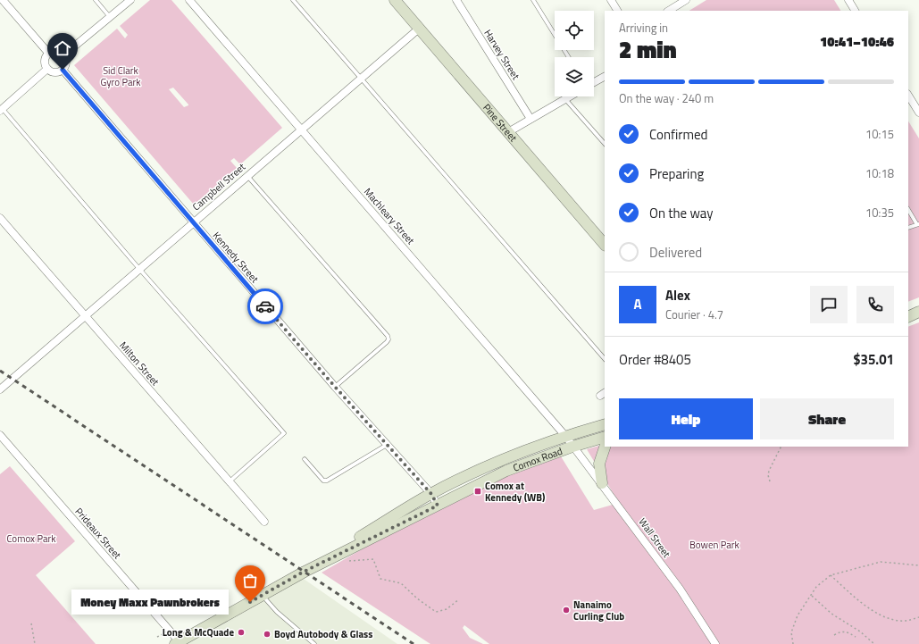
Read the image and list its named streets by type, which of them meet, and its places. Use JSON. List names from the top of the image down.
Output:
{
  "streets": {
    "main road": ["Pine Street", "Comox Road"],
    "street": [
      "Harvey Street",
      "Campbell Street",
      "Machleary Street",
      "Kennedy Street",
      "Milton Street",
      "Prideaux Street",
      "Wall Street"
    ]
  },
  "crossings": [
    ["Pine Street", "Campbell Street"],
    ["Campbell Street", "Machleary Street"],
    ["Campbell Street", "Kennedy Street"],
    ["Campbell Street", "Milton Street"],
    ["Machleary Street", "Comox Road"],
    ["Machleary Street", "Wall Street"],
    ["Kennedy Street", "Comox Road"],
    ["Comox Road", "Prideaux Street"],
    ["Comox Road", "Wall Street"]
  ],
  "parks": ["Sid Clark Gyro Park", "Comox Park", "Bowen Park"],
  "places": {
    "transit": ["Comox at Kennedy (WB)"],
    "other": [
      "Money Maxx Pawnbrokers",
      "Nanaimo Curling Club",
      "Long & McQuade",
      "Boyd Autobody & Glass"
    ]
  },
  "page": {
    "heading": ["2 min", "Arriving in", "10:41–10:46"],
    "panel": [
      "Alex",
      "Courier · 4.7",
      "Order #8405",
      "$35.01"
    ],
    "bar": "On the way · 240 m",
    "list": [
      ["Confirmed", "10:15"],
      ["Preparing", "10:18"],
      ["On the way", "10:35"],
      "Delivered"
    ],
    "round": "A",
    "buttons": ["Help", "Share"],
    "bubble": "Money Maxx Pawnbrokers"
  }
}
